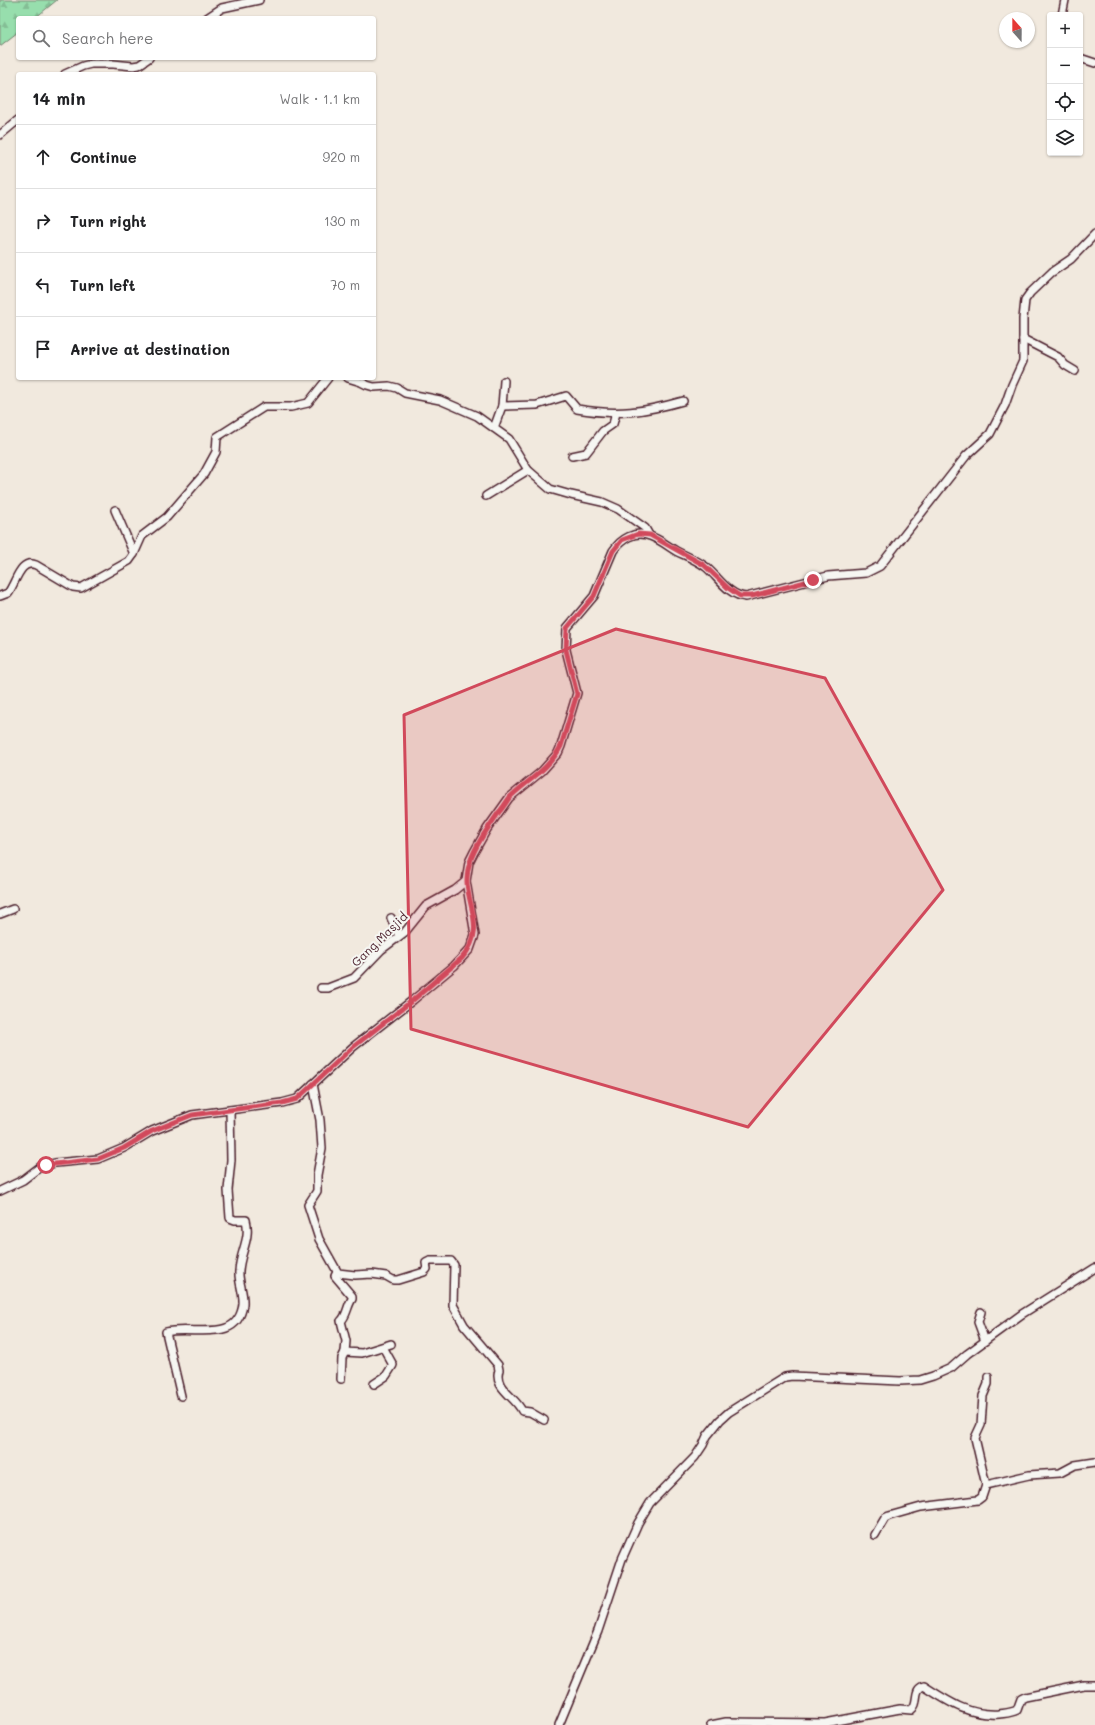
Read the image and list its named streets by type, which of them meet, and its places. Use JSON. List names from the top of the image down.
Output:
{
  "streets": {
    "street": ["Gang Masjid"]
  },
  "north": "top",
  "page": {
    "map_buttons": ["+", "−"],
    "search": "Search here",
    "heading": ["14 min", "Walk · 1.1 km"],
    "list": [
      ["Continue", "920 m"],
      ["Turn right", "130 m"],
      ["Turn left", "70 m"],
      "Arrive at destination"
    ]
  }
}
